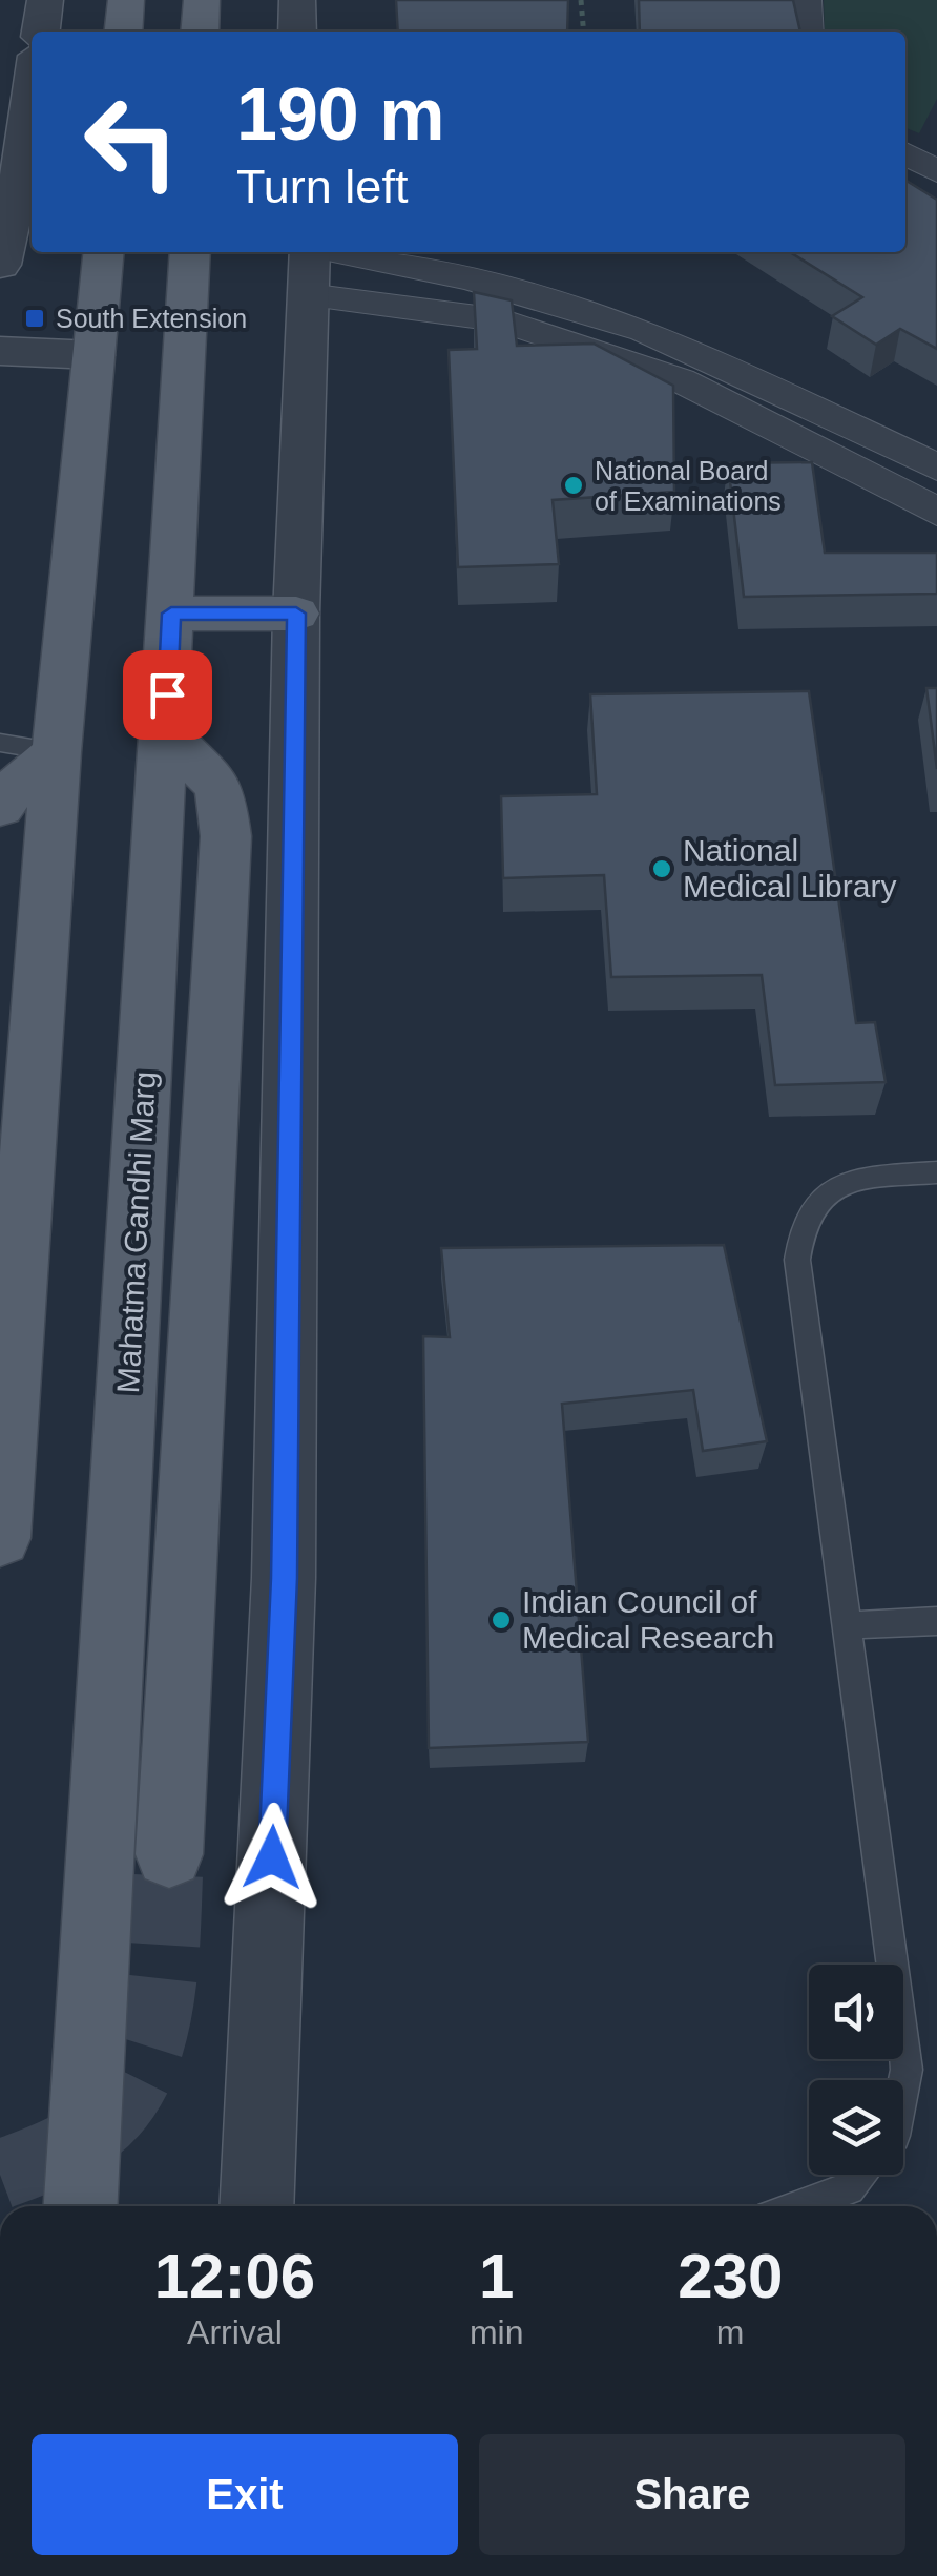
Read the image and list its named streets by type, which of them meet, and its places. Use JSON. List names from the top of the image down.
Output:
{
  "streets": {
    "main road": ["Mahatma Gandhi Marg"]
  },
  "places": {
    "transit": ["South Extension"],
    "other": ["National Board of Examinations", "National Medical Library", "Indian Council of Medical Research"]
  },
  "page": {
    "turn": ["190 m", "Turn left"],
    "eta": [
      "12:06",
      "Arrival",
      "1",
      "min",
      "230",
      "m"
    ],
    "buttons": ["Exit", "Share"]
  }
}
